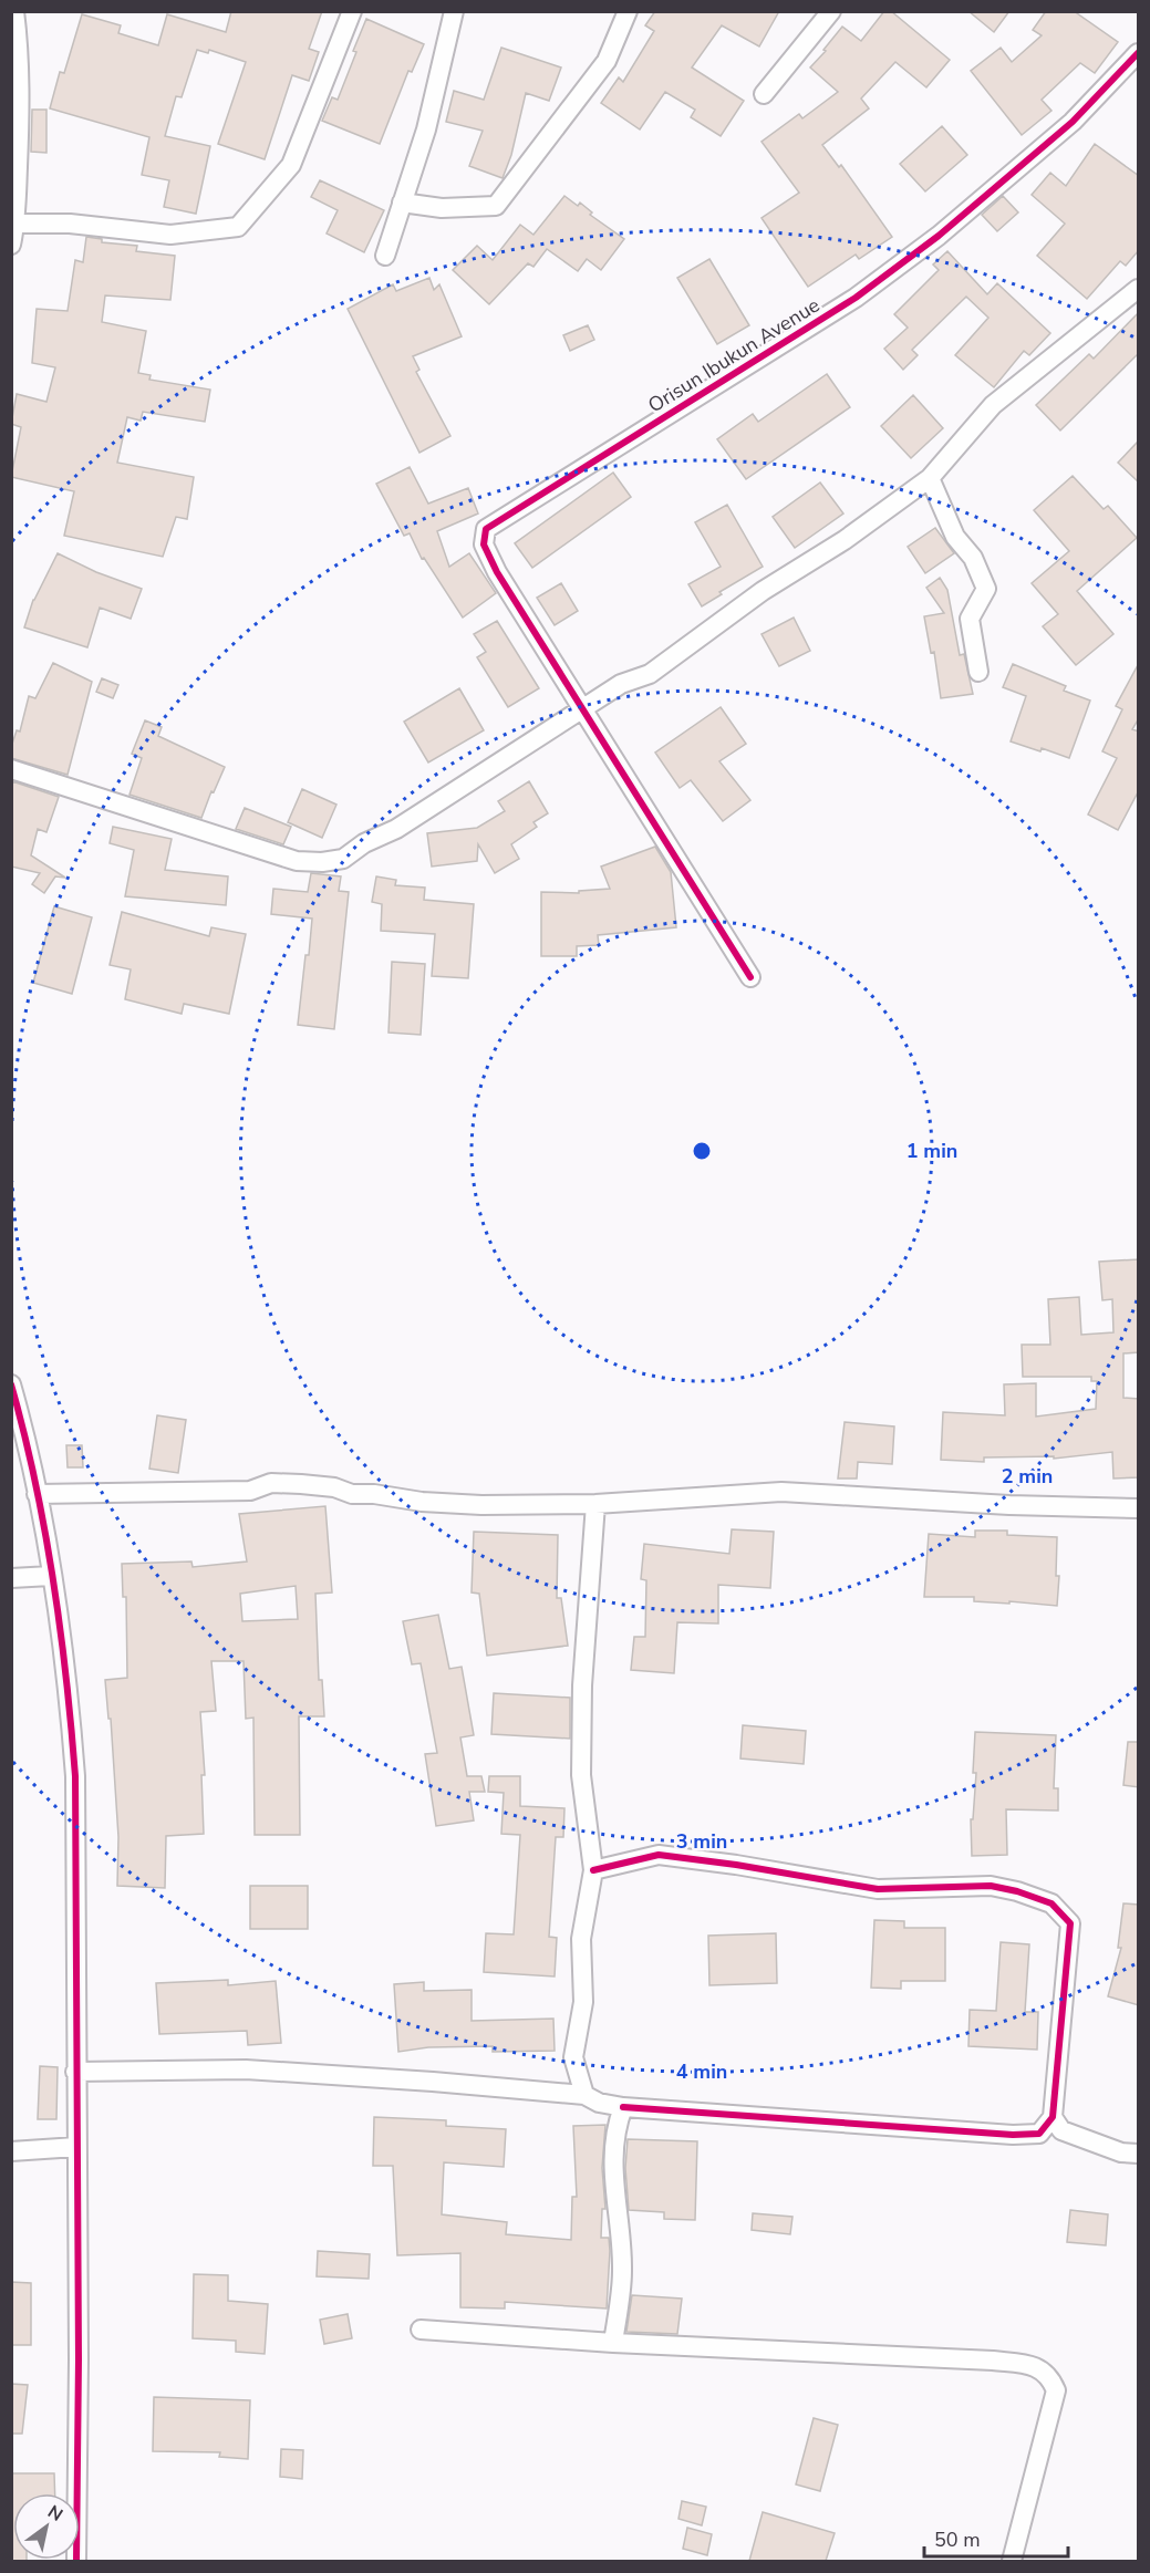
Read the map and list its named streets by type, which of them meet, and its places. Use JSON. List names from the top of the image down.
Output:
{
  "streets": {
    "street": ["Orisun Ibukun Avenue"]
  },
  "scale_bar": "50 m",
  "north": "top right",
  "rings": [
    "1 min",
    "2 min",
    "3 min",
    "4 min"
  ]
}
